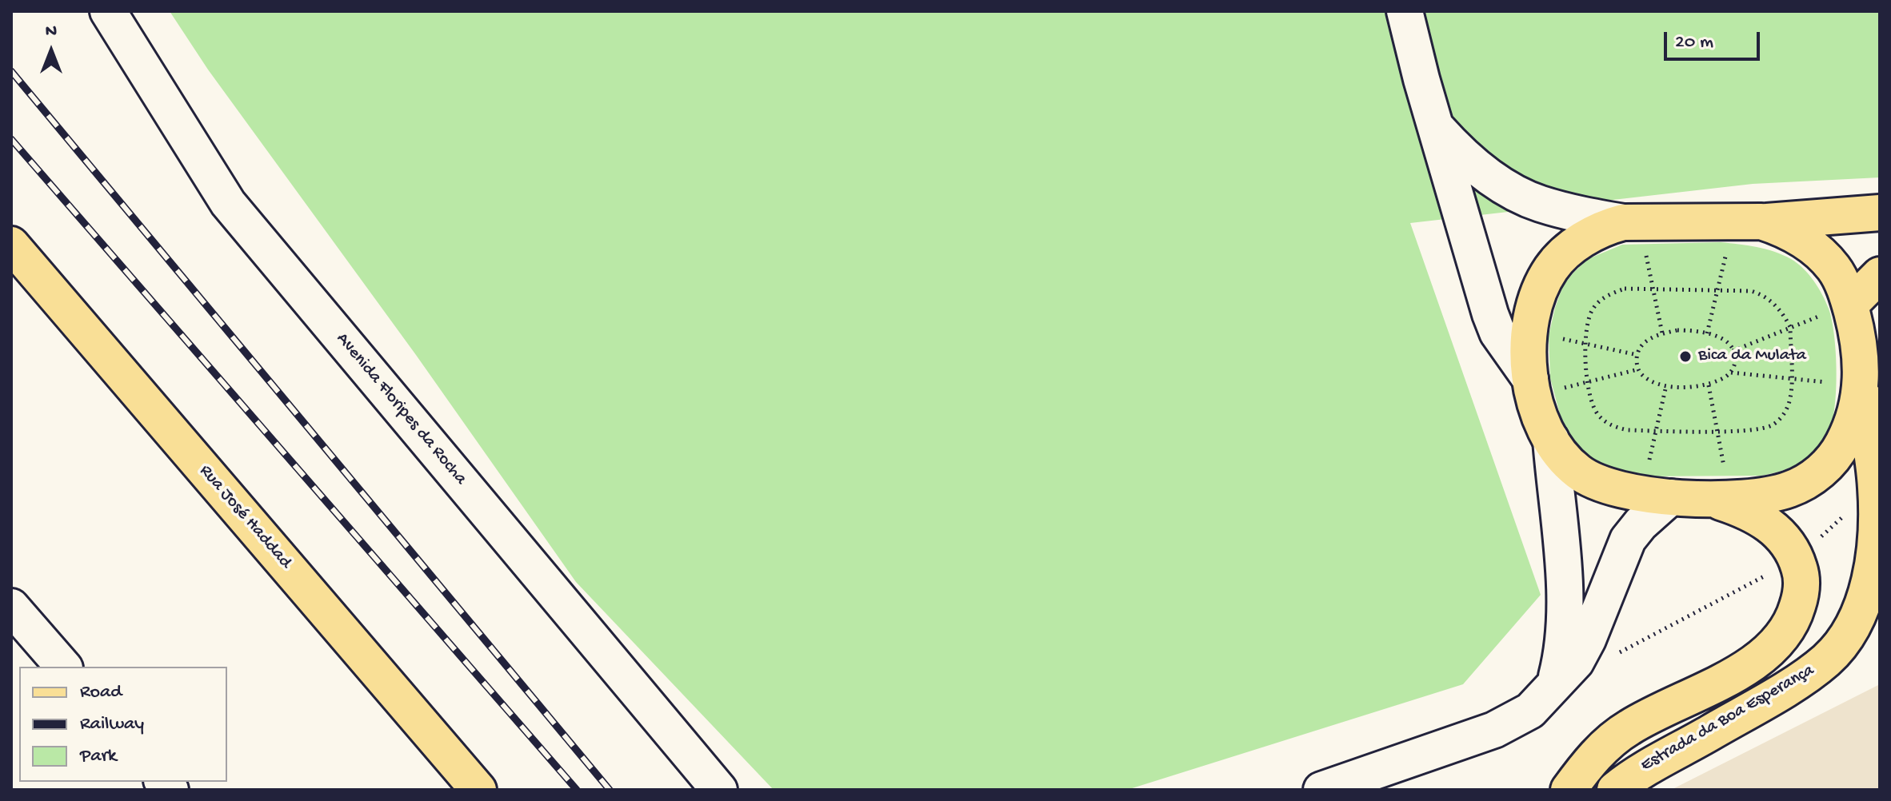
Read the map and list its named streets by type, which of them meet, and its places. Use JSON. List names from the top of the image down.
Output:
{
  "streets": {
    "main road": ["Rua José Haddad", "Estrada da Boa Esperança"],
    "street": ["Avenida Floripes da Rocha"]
  },
  "places": ["Bica da Mulata"],
  "legend": ["Road", "Railway", "Park"],
  "scale_bar": "20 m",
  "north": "top"
}
